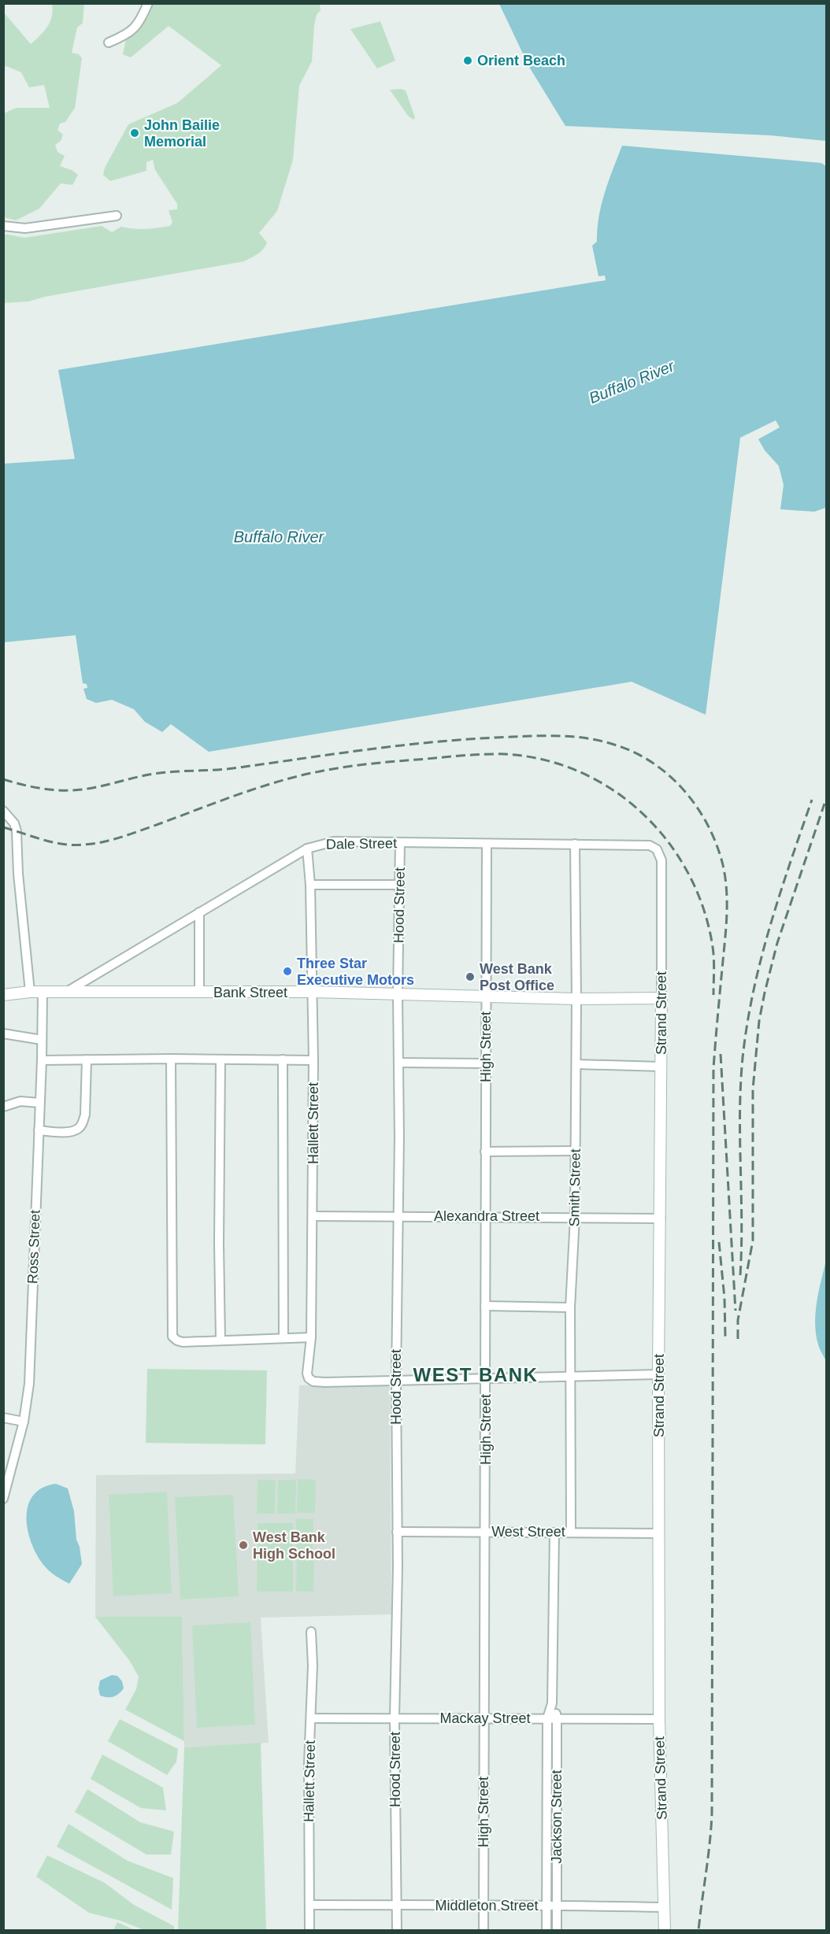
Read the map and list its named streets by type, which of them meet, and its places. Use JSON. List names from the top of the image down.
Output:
{
  "streets": {
    "street": [
      "Dale Street",
      "Hood Street",
      "Bank Street",
      "Strand Street",
      "High Street",
      "Hallett Street",
      "Smith Street",
      "Alexandra Street",
      "Ross Street",
      "West Street",
      "Mackay Street",
      "Jackson Street",
      "Middleton Street"
    ]
  },
  "crossings": [
    ["Dale Street", "Hood Street"],
    ["Dale Street", "Bank Street"],
    ["Dale Street", "Strand Street"],
    ["Dale Street", "High Street"],
    ["Dale Street", "Hallett Street"],
    ["Dale Street", "Smith Street"],
    ["Hood Street", "Bank Street"],
    ["Hood Street", "Hallett Street"],
    ["Hood Street", "Alexandra Street"],
    ["Hood Street", "West Street"],
    ["Hood Street", "Mackay Street"],
    ["Hood Street", "Middleton Street"],
    ["Bank Street", "Strand Street"],
    ["Bank Street", "High Street"],
    ["Bank Street", "Hallett Street"],
    ["Bank Street", "Smith Street"],
    ["Bank Street", "Ross Street"],
    ["Strand Street", "Alexandra Street"],
    ["Strand Street", "West Street"],
    ["Strand Street", "Mackay Street"],
    ["Strand Street", "Middleton Street"],
    ["High Street", "Alexandra Street"],
    ["High Street", "West Street"],
    ["High Street", "Mackay Street"],
    ["High Street", "Middleton Street"],
    ["Hallett Street", "Alexandra Street"],
    ["Hallett Street", "Mackay Street"],
    ["Hallett Street", "Middleton Street"],
    ["Smith Street", "Alexandra Street"],
    ["Smith Street", "West Street"],
    ["West Street", "Jackson Street"],
    ["Mackay Street", "Jackson Street"],
    ["Jackson Street", "Middleton Street"]
  ],
  "districts": ["WEST BANK"],
  "water": ["Buffalo River"],
  "places": [
    "Orient Beach",
    "John Bailie Memorial",
    "Three Star Executive Motors",
    "West Bank Post Office",
    "West Bank High School"
  ]
}
